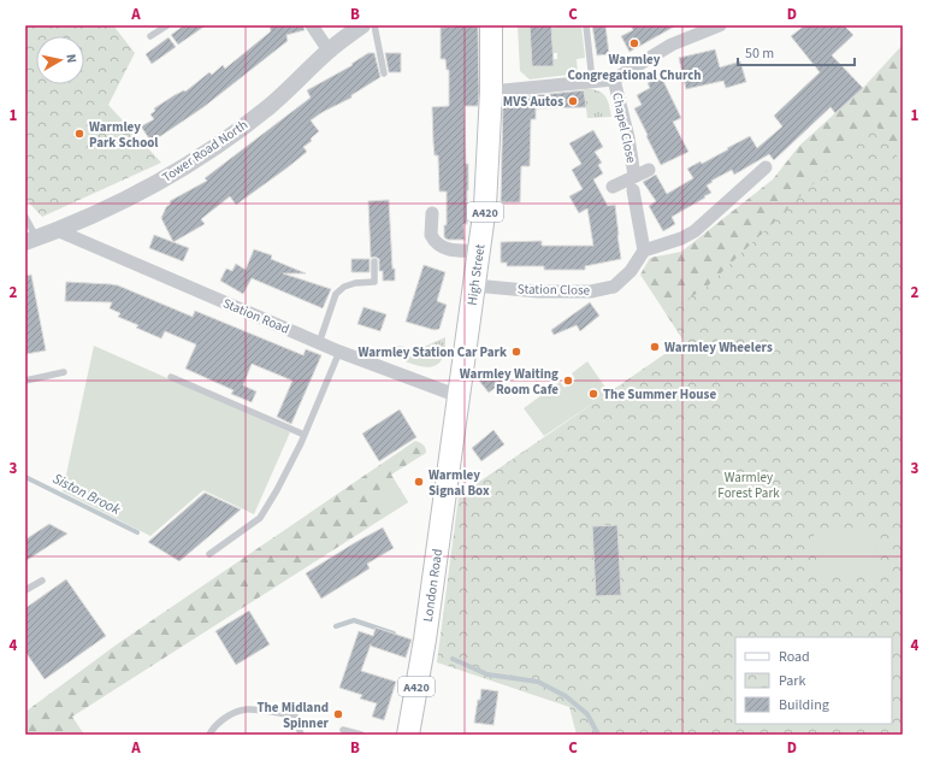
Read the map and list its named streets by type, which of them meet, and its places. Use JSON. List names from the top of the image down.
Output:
{
  "streets": {
    "main road": ["A420", "High Street", "London Road"],
    "street": [
      "Chapel Close",
      "Tower Road North",
      "Station Close",
      "Station Road"
    ]
  },
  "crossings": [
    ["Tower Road North", "Station Road"],
    ["High Street", "Station Close"],
    ["High Street", "Station Road"],
    ["High Street", "London Road"]
  ],
  "water": ["Siston Brook"],
  "parks": ["Warmley Forest Park"],
  "places": [
    "Warmley Congregational Church",
    "MVS Autos",
    "Warmley Park School",
    "Warmley Wheelers",
    "Warmley Station Car Park",
    "Warmley Waiting Room Cafe",
    "The Summer House",
    "Warmley Signal Box",
    "The Midland Spinner"
  ],
  "legend": ["Road", "Park", "Building"],
  "scale_bar": "50 m",
  "north": "right",
  "grid": {
    "columns": [
      "A",
      "B",
      "C",
      "D"
    ],
    "rows": [
      "1",
      "2",
      "3",
      "4"
    ]
  }
}
